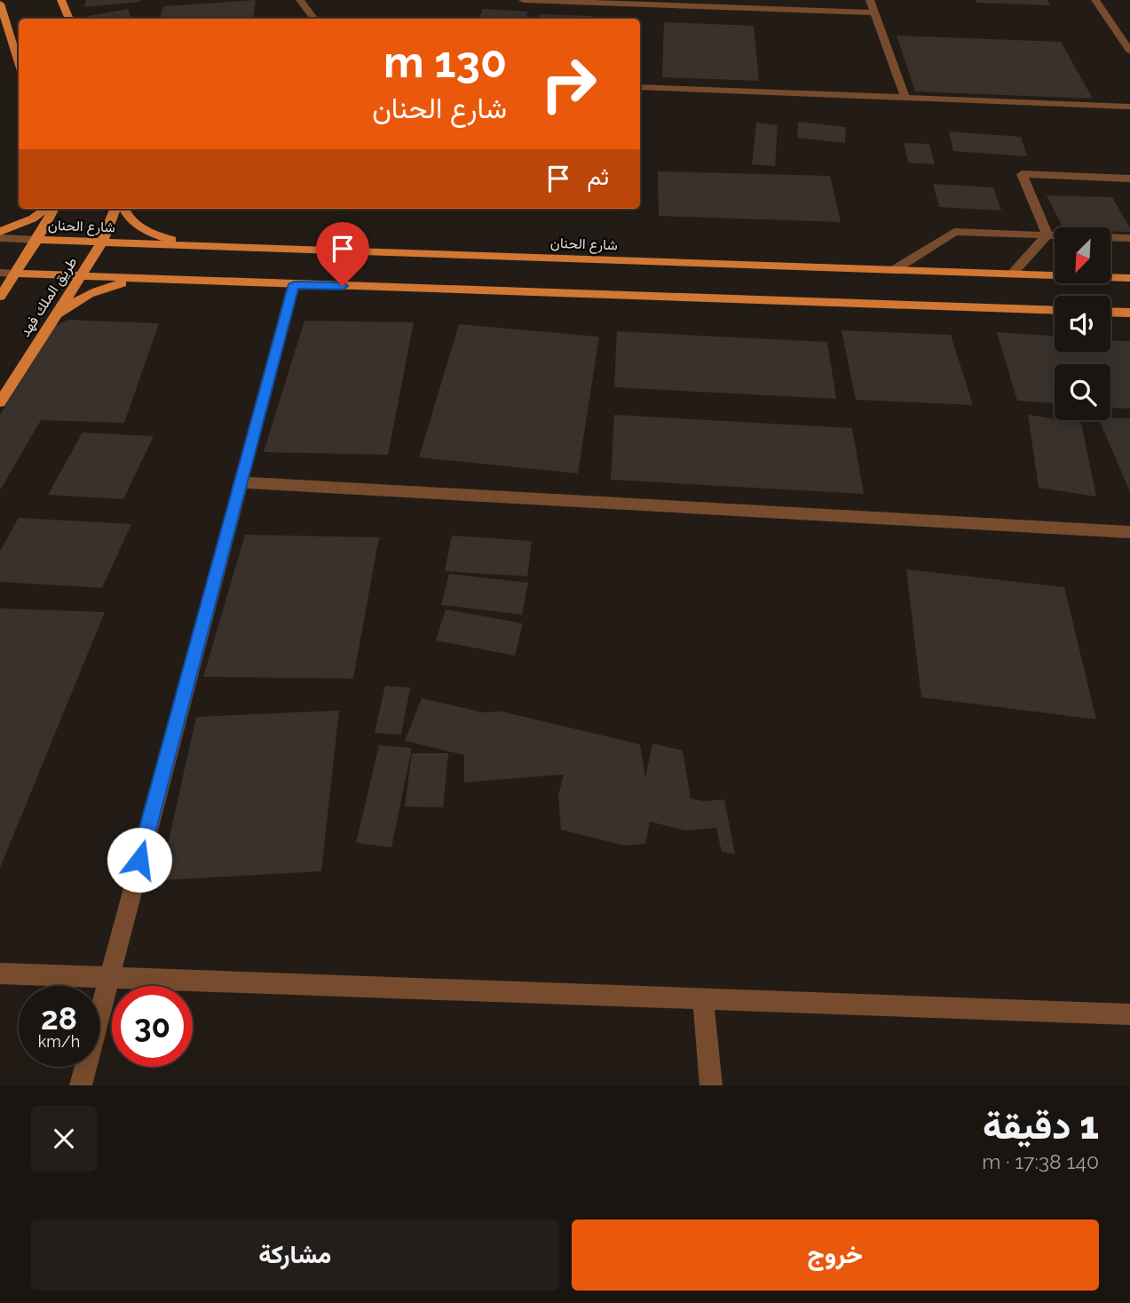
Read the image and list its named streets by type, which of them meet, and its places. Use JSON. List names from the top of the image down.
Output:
{
  "streets": {
    "main road": ["شارع الحنان", "طريق الملك فهد"]
  },
  "crossings": [
    ["شارع الحنان", "طريق الملك فهد"]
  ],
  "north": "bottom left",
  "page": {
    "turn": ["130 m", "شارع الحنان"],
    "then": "ثم",
    "speed": "28 km/h",
    "limit": "30",
    "heading": ["1 دقيقة", "140 m · 17:38"],
    "buttons": ["خروج", "مشاركة"]
  }
}
